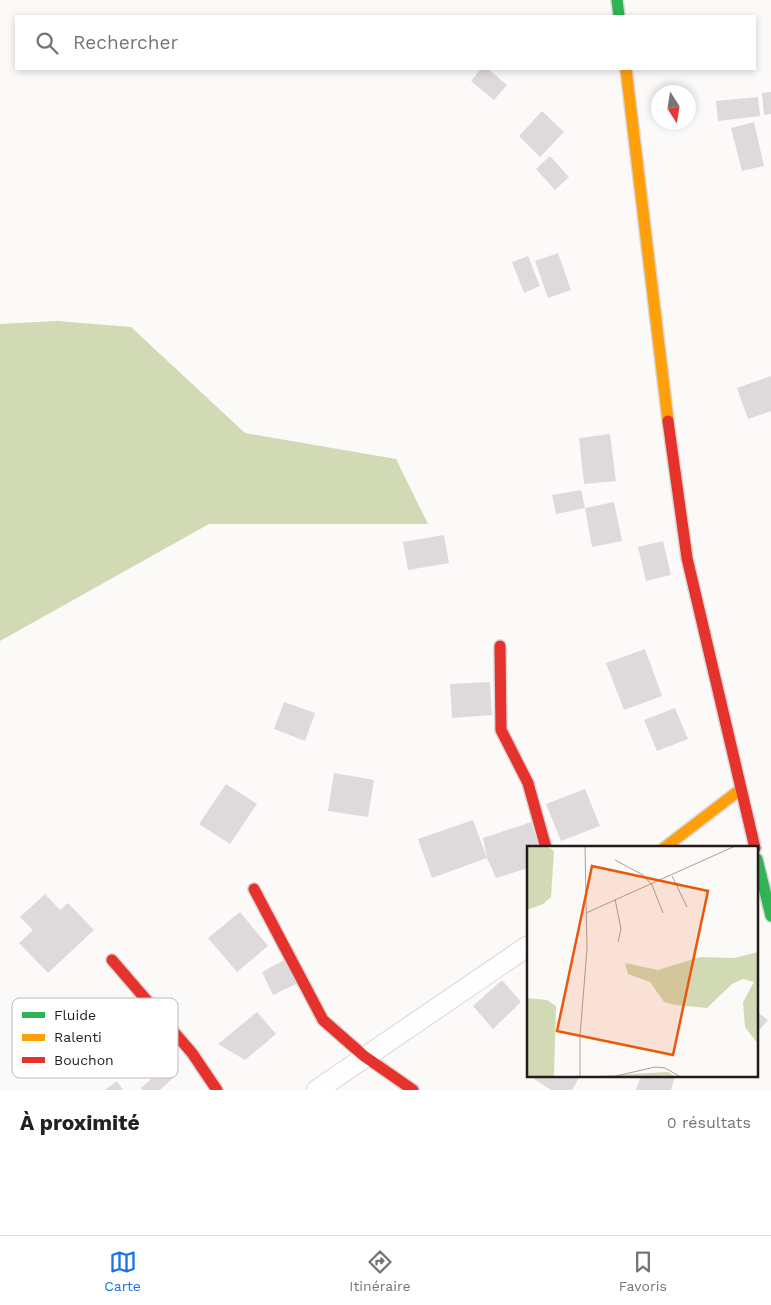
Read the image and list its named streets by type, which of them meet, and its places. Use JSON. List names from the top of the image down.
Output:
{
  "legend": ["Fluide", "Ralenti", "Bouchon"],
  "north": "bottom",
  "page": {
    "search": "Rechercher",
    "heading": ["À proximité", "0 résultats"],
    "nav": ["Carte", "Itinéraire", "Favoris"]
  }
}
